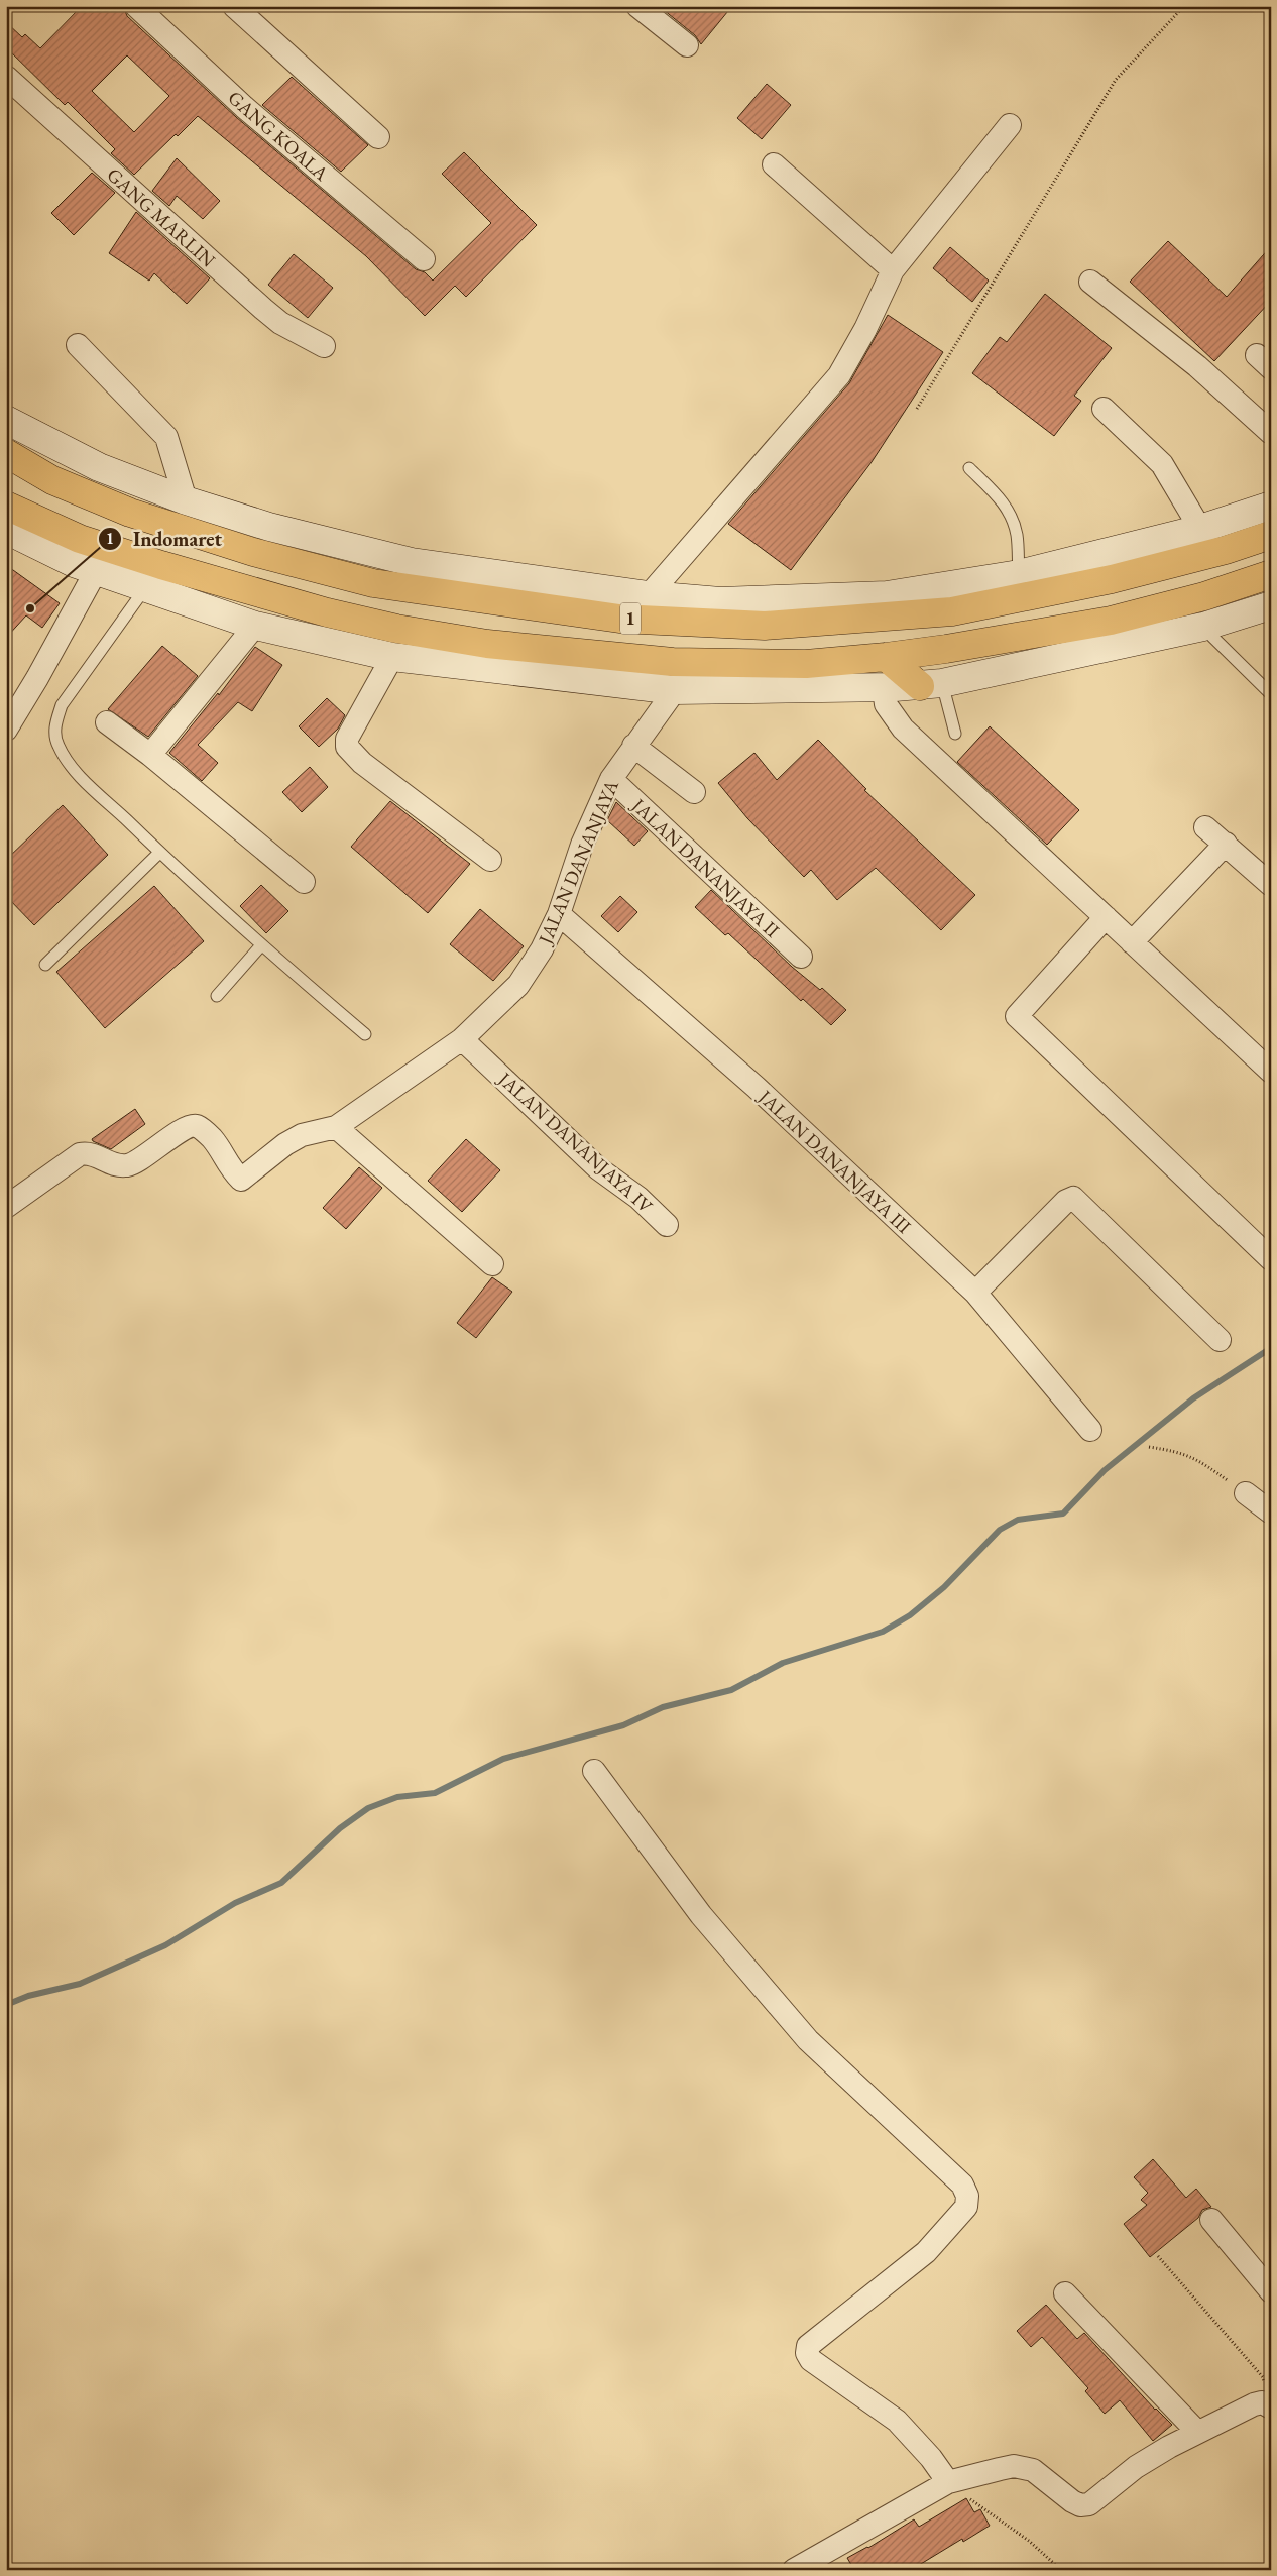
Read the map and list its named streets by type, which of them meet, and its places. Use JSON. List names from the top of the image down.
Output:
{
  "streets": {
    "highway": ["1"],
    "street": [
      "GANG KOALA",
      "GANG MARLIN",
      "JALAN DANANJAYA",
      "JALAN DANANJAYA II",
      "JALAN DANANJAYA IV",
      "JALAN DANANJAYA III"
    ]
  },
  "crossings": [
    ["JALAN DANANJAYA", "JALAN DANANJAYA II"],
    ["JALAN DANANJAYA", "JALAN DANANJAYA IV"],
    ["JALAN DANANJAYA", "JALAN DANANJAYA III"]
  ],
  "places": ["Indomaret"]
}
